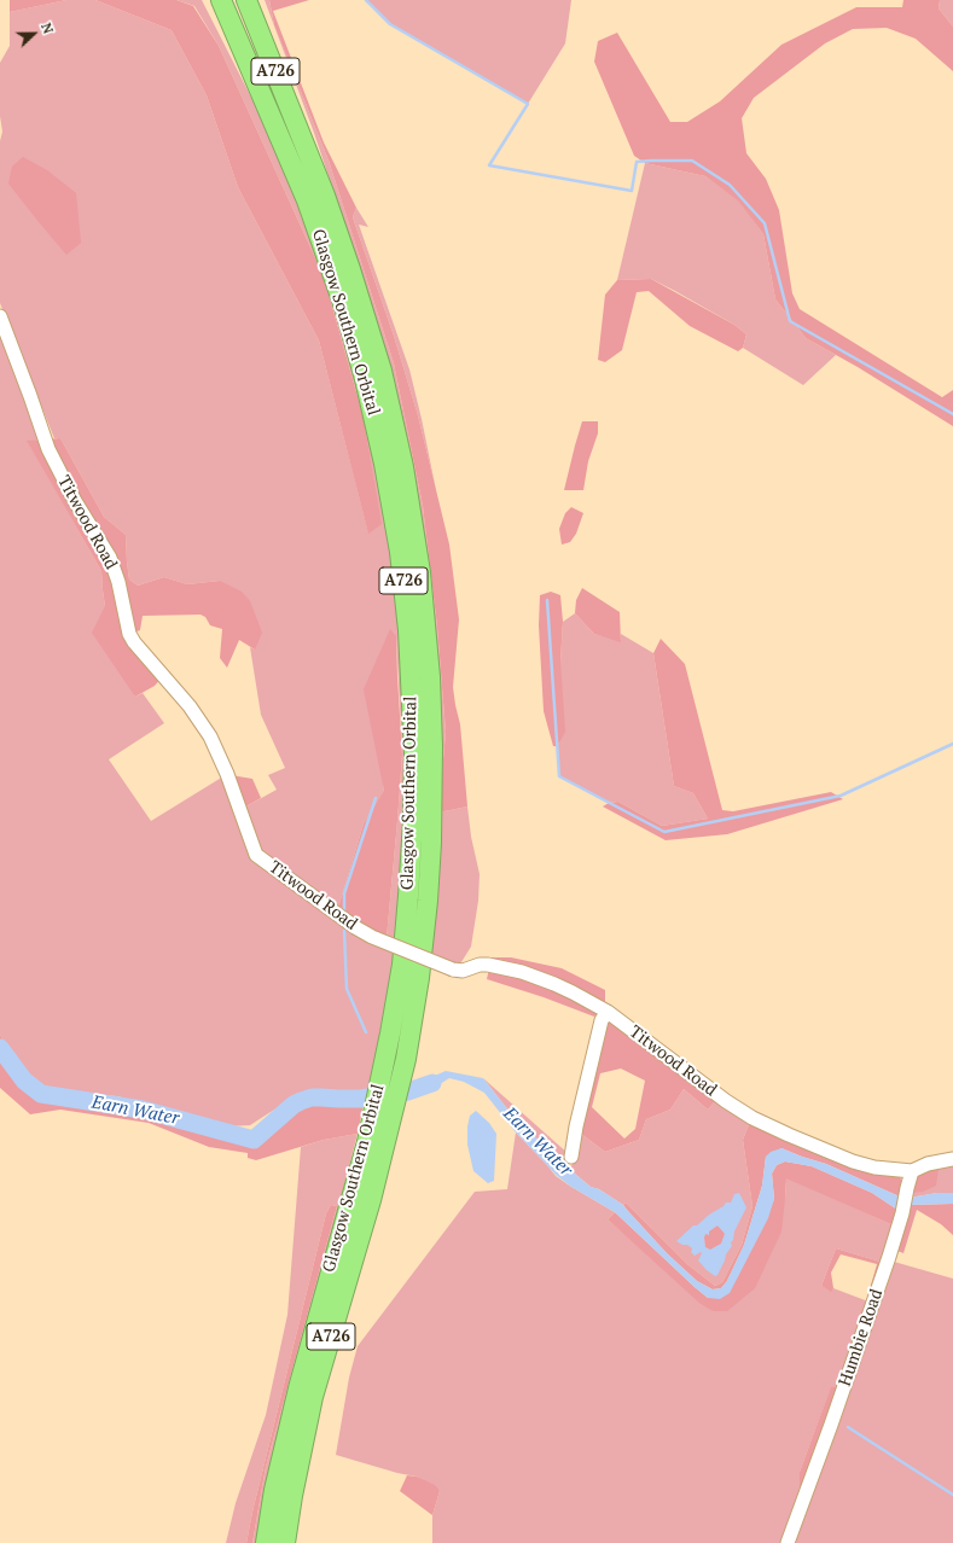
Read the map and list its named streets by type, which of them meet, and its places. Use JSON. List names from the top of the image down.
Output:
{
  "streets": {
    "highway": ["A726", "Glasgow Southern Orbital"],
    "street": ["Titwood Road", "Humbie Road"]
  },
  "crossings": [
    ["Titwood Road", "Humbie Road"]
  ],
  "water": ["Earn Water"],
  "north": "right"
}
